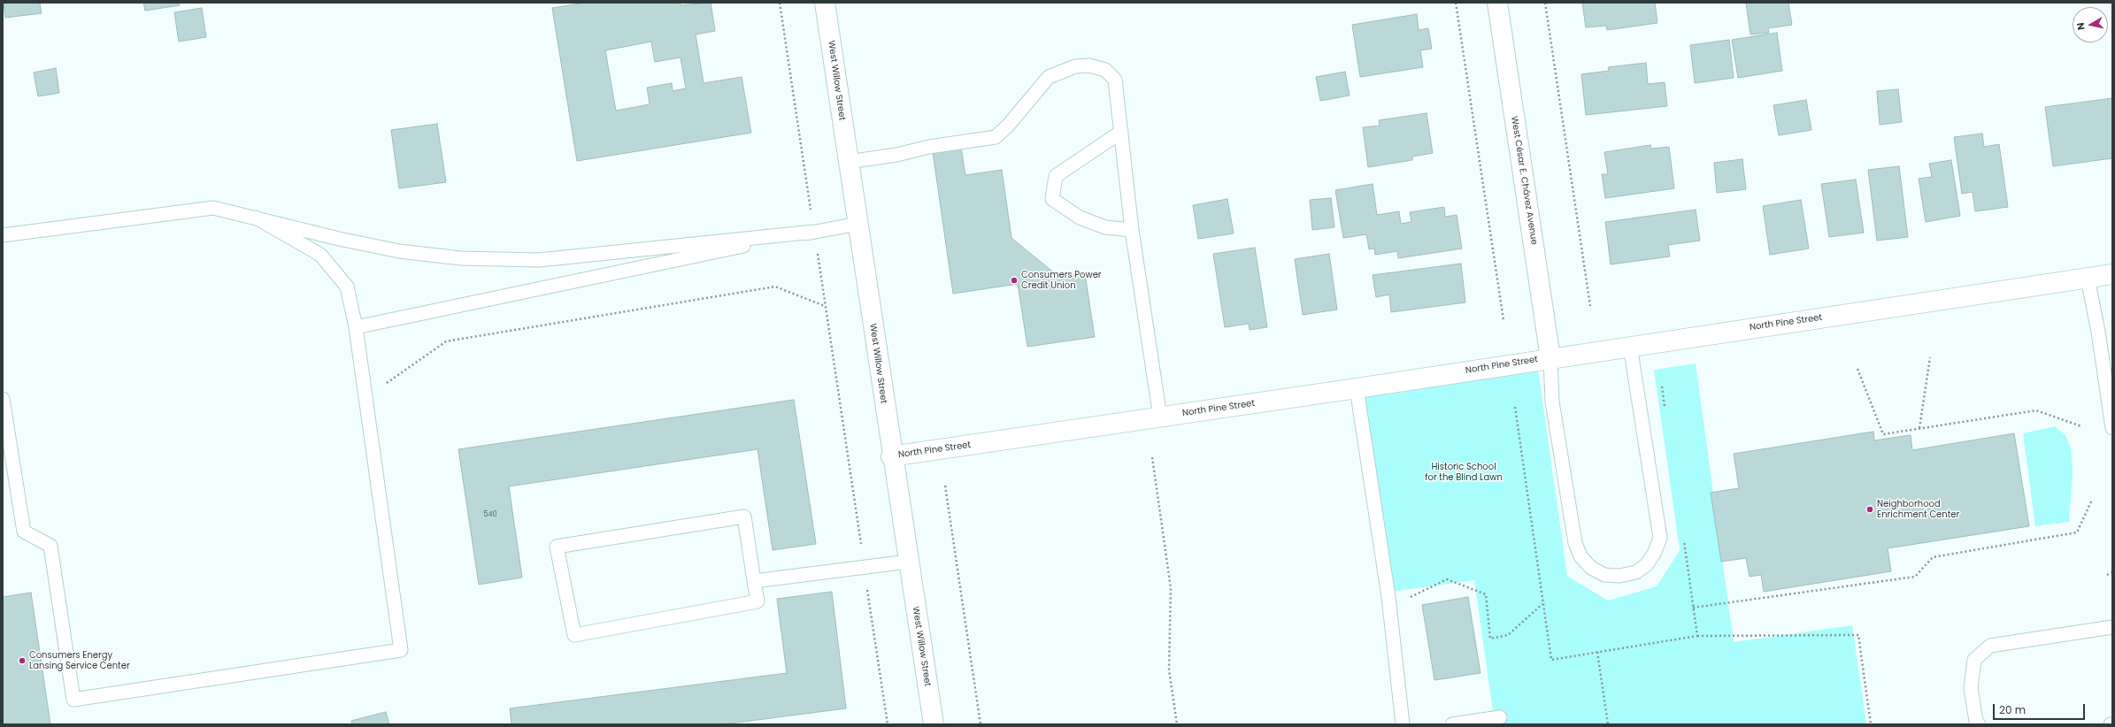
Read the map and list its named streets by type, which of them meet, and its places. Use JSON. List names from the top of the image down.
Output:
{
  "streets": {
    "street": ["West Willow Street", "West César E. Chávez Avenue", "North Pine Street"]
  },
  "crossings": [
    ["West Willow Street", "North Pine Street"],
    ["West César E. Chávez Avenue", "North Pine Street"]
  ],
  "parks": ["Historic School for the Blind Lawn"],
  "places": ["Consumers Power Credit Union", "Neighborhood Enrichment Center", "Consumers Energy Lansing Service Center"],
  "house_numbers": ["540"],
  "scale_bar": "20 m",
  "north": "left"
}
